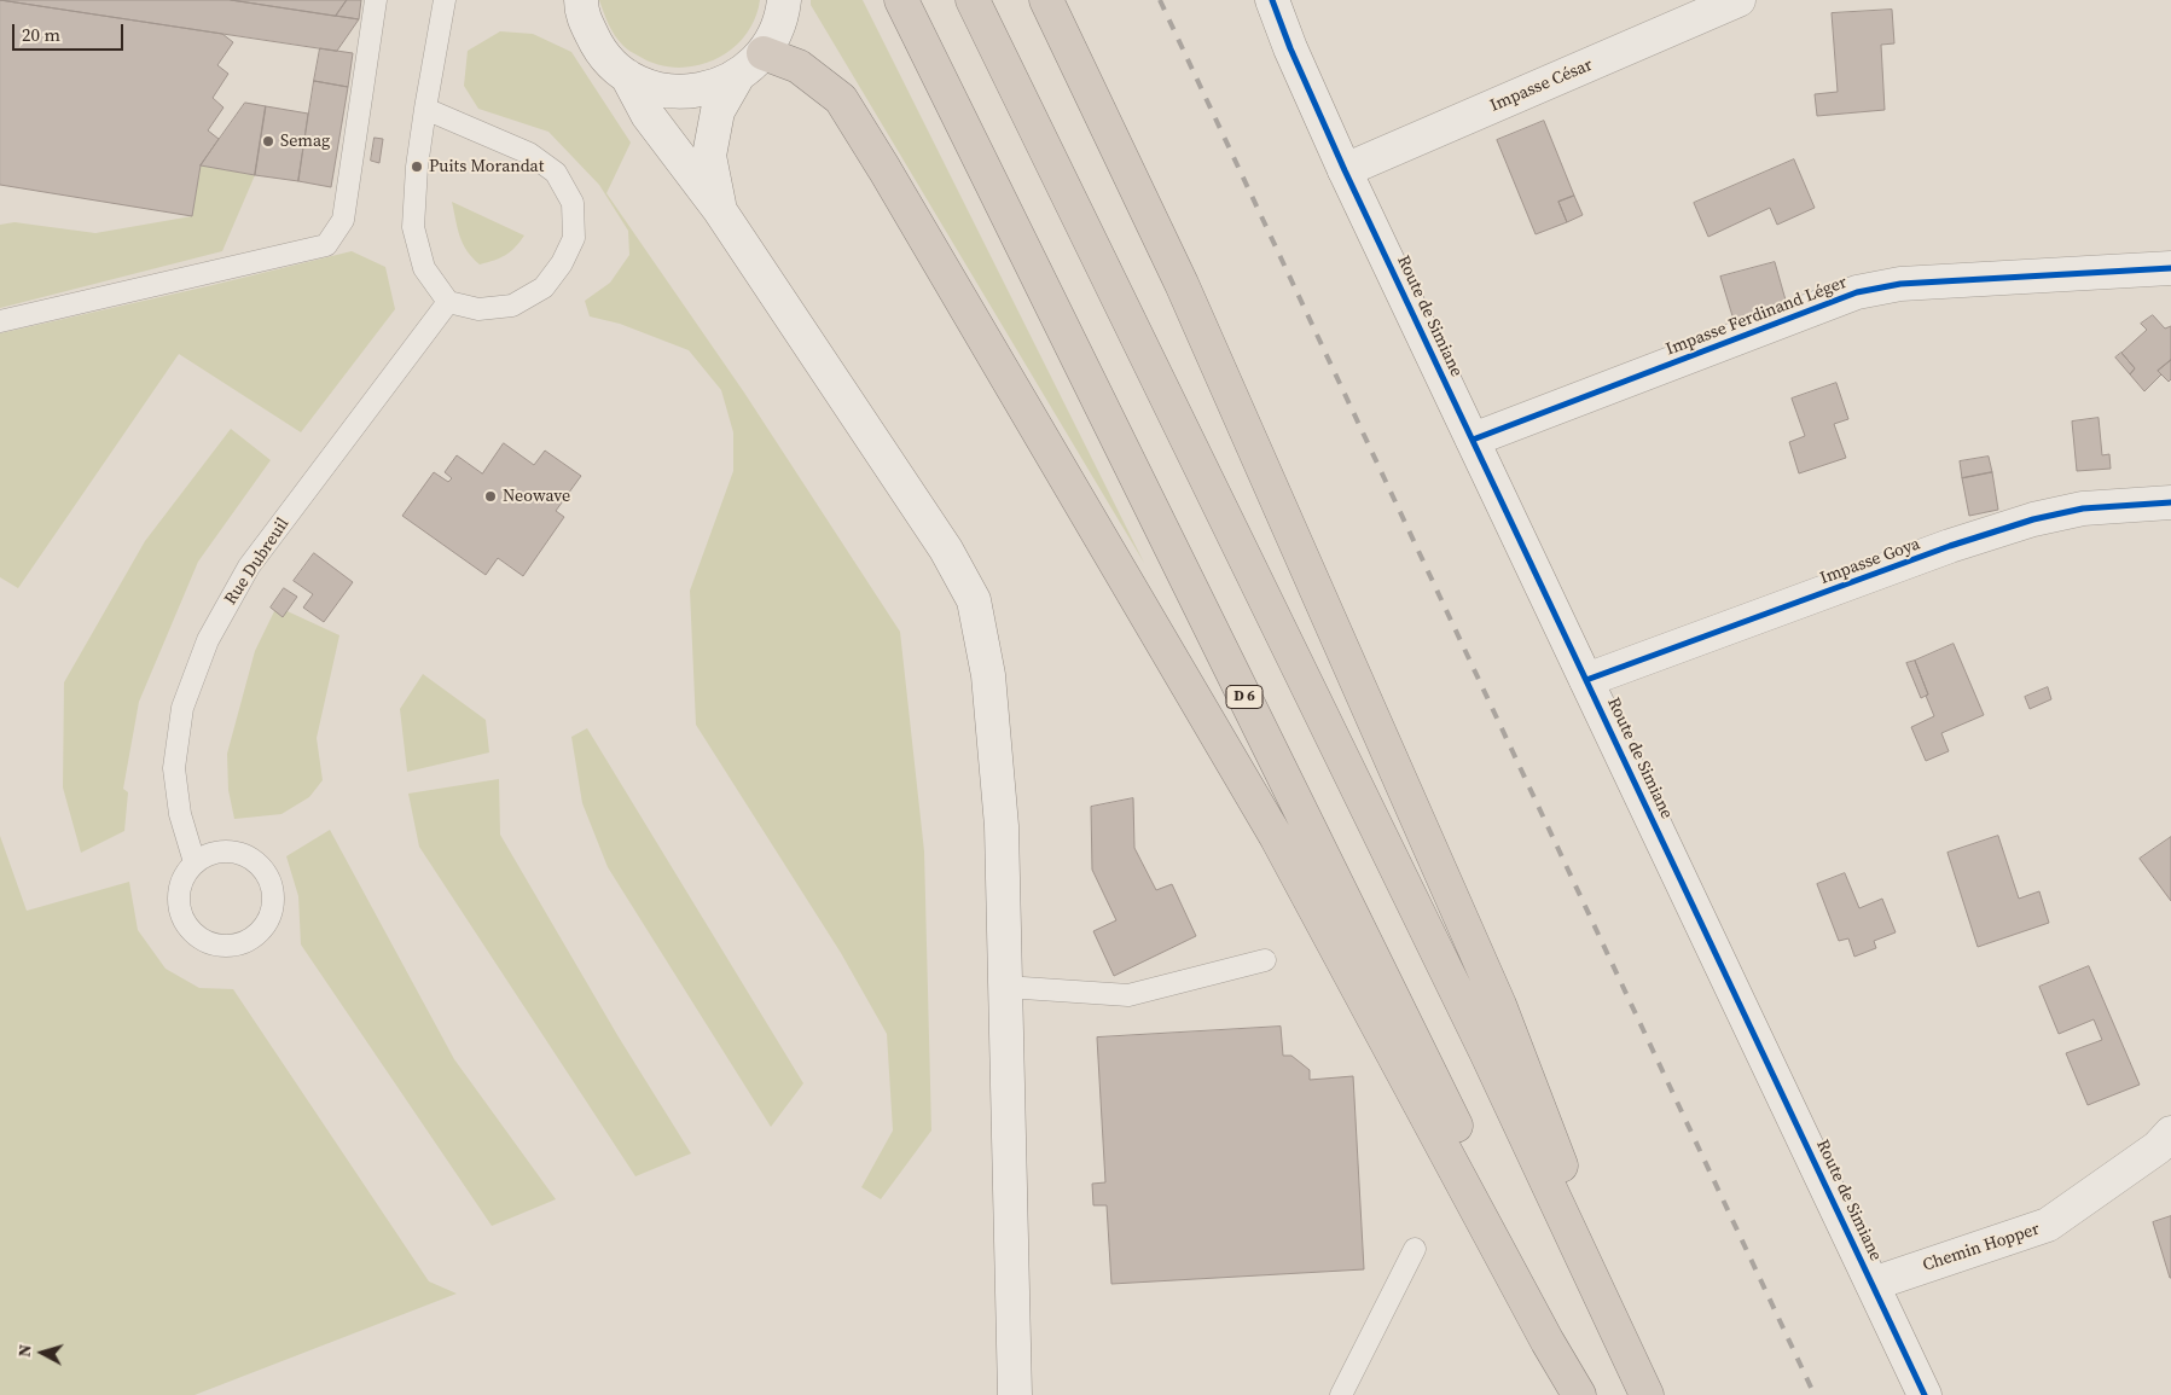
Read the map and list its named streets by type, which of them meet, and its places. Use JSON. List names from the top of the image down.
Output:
{
  "streets": {
    "highway": ["D 6"],
    "street": [
      "Impasse César",
      "Route de Simiane",
      "Impasse Ferdinand Léger",
      "Impasse Goya",
      "Chemin Hopper"
    ],
    "lane": ["Rue Dubreuil"]
  },
  "crossings": [
    ["Impasse César", "Route de Simiane"],
    ["Route de Simiane", "Impasse Ferdinand Léger"],
    ["Route de Simiane", "Impasse Goya"],
    ["Route de Simiane", "Chemin Hopper"]
  ],
  "places": ["Semag", "Puits Morandat", "Neowave"],
  "scale_bar": "20 m",
  "north": "left"
}
